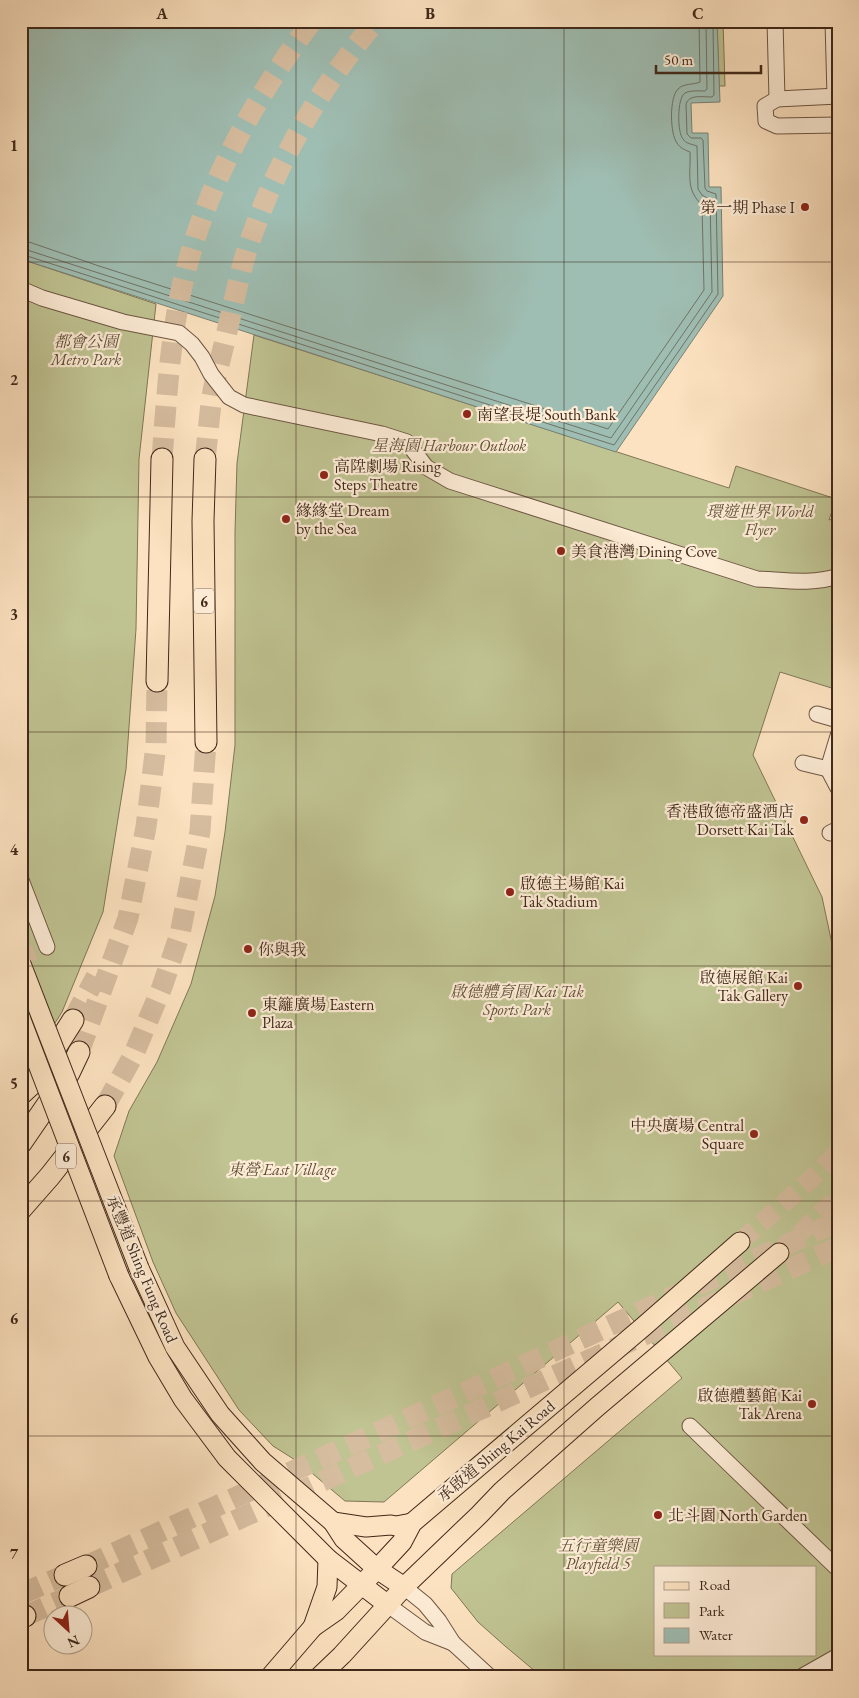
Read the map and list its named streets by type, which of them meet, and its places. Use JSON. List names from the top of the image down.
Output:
{
  "streets": {
    "highway": ["6"],
    "main road": ["承豐道 Shing Fung Road", "承啟道 Shing Kai Road"]
  },
  "crossings": [
    ["承豐道 Shing Fung Road", "承啟道 Shing Kai Road"]
  ],
  "parks": [
    "都會公園 Metro Park",
    "星海園 Harbour Outlook",
    "環遊世界 World Flyer",
    "啟德體育園 Kai Tak Sports Park",
    "東營 East Village",
    "五行童樂園 Playfield 5"
  ],
  "places": [
    "第一期 Phase I",
    "南望長堤 South Bank",
    "高陞劇場 Rising Steps Theatre",
    "緣緣堂 Dream by the Sea",
    "美食港灣 Dining Cove",
    "香港啟德帝盛酒店 Dorsett Kai Tak",
    "啟德主場館 Kai Tak Stadium",
    "你與我",
    "啟德展館 Kai Tak Gallery",
    "東籬廣場 Eastern Plaza",
    "中央廣場 Central Square",
    "啟德體藝館 Kai Tak Arena",
    "北斗園 North Garden"
  ],
  "legend": ["Road", "Park", "Water"],
  "scale_bar": "50 m",
  "north": "bottom right",
  "grid": {
    "columns": ["A", "B", "C"],
    "rows": [
      "1",
      "2",
      "3",
      "4",
      "5",
      "6",
      "7"
    ]
  }
}
